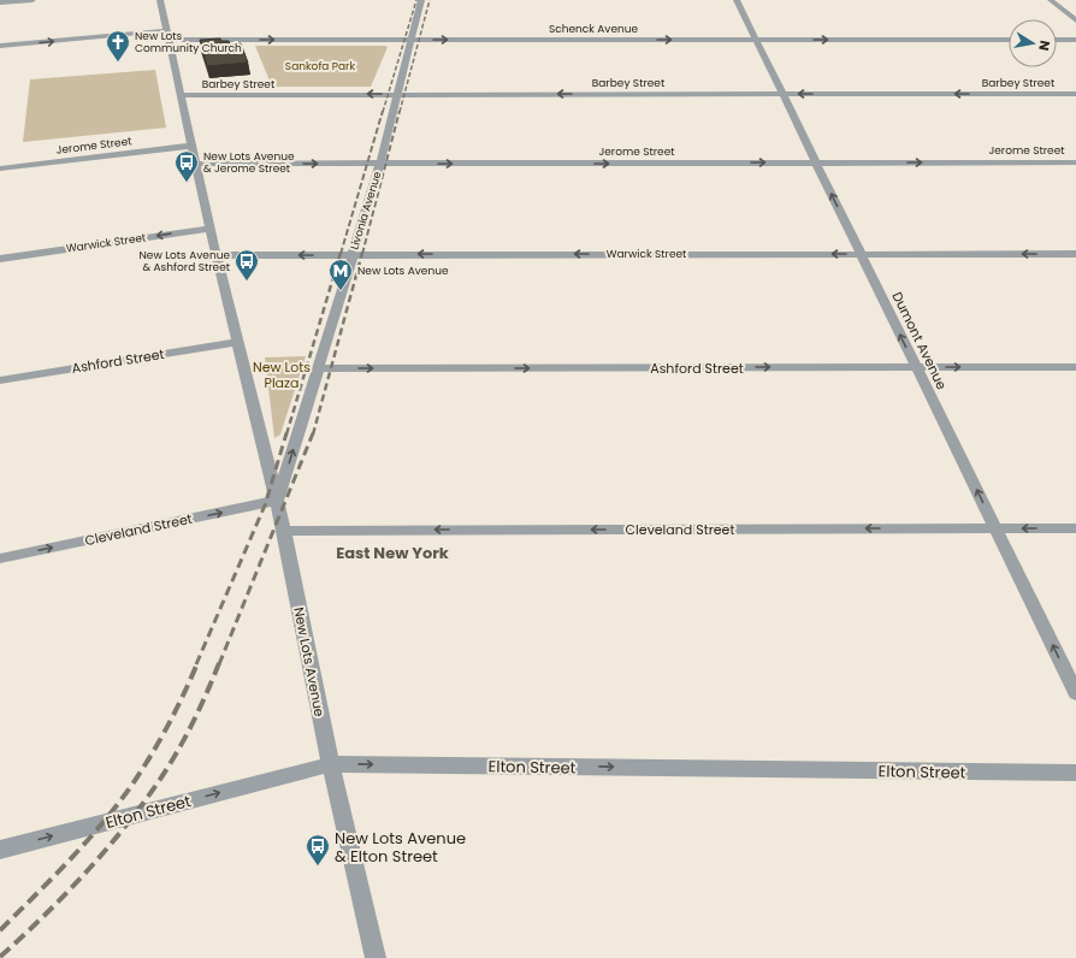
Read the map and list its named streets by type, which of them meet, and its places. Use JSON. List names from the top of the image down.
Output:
{
  "streets": {
    "street": [
      "Schenck Avenue",
      "Barbey Street",
      "Jerome Street",
      "Livonia Avenue",
      "Warwick Street",
      "Dumont Avenue",
      "Ashford Street",
      "Cleveland Street",
      "New Lots Avenue",
      "Elton Street"
    ]
  },
  "crossings": [
    ["Schenck Avenue", "Livonia Avenue"],
    ["Schenck Avenue", "Dumont Avenue"],
    ["Schenck Avenue", "New Lots Avenue"],
    ["Barbey Street", "Livonia Avenue"],
    ["Barbey Street", "Dumont Avenue"],
    ["Barbey Street", "New Lots Avenue"],
    ["Jerome Street", "Livonia Avenue"],
    ["Jerome Street", "Dumont Avenue"],
    ["Jerome Street", "New Lots Avenue"],
    ["Livonia Avenue", "Warwick Street"],
    ["Livonia Avenue", "Ashford Street"],
    ["Livonia Avenue", "Cleveland Street"],
    ["Livonia Avenue", "New Lots Avenue"],
    ["Warwick Street", "Dumont Avenue"],
    ["Warwick Street", "New Lots Avenue"],
    ["Dumont Avenue", "Ashford Street"],
    ["Dumont Avenue", "Cleveland Street"],
    ["Ashford Street", "New Lots Avenue"],
    ["Cleveland Street", "New Lots Avenue"],
    ["New Lots Avenue", "Elton Street"]
  ],
  "one_way": [
    "Schenck Avenue",
    "Barbey Street",
    "Jerome Street",
    "Warwick Street",
    "Dumont Avenue",
    "Ashford Street",
    "Elton Street"
  ],
  "districts": ["East New York"],
  "parks": ["Sankofa Park", "New Lots Plaza"],
  "places": {
    "church": ["New Lots Community Church"],
    "bus stop": ["New Lots Avenue & Jerome Street", "New Lots Avenue & Ashford Street", "New Lots Avenue & Elton Street"],
    "metro station": ["New Lots Avenue"]
  },
  "north": "right"
}
